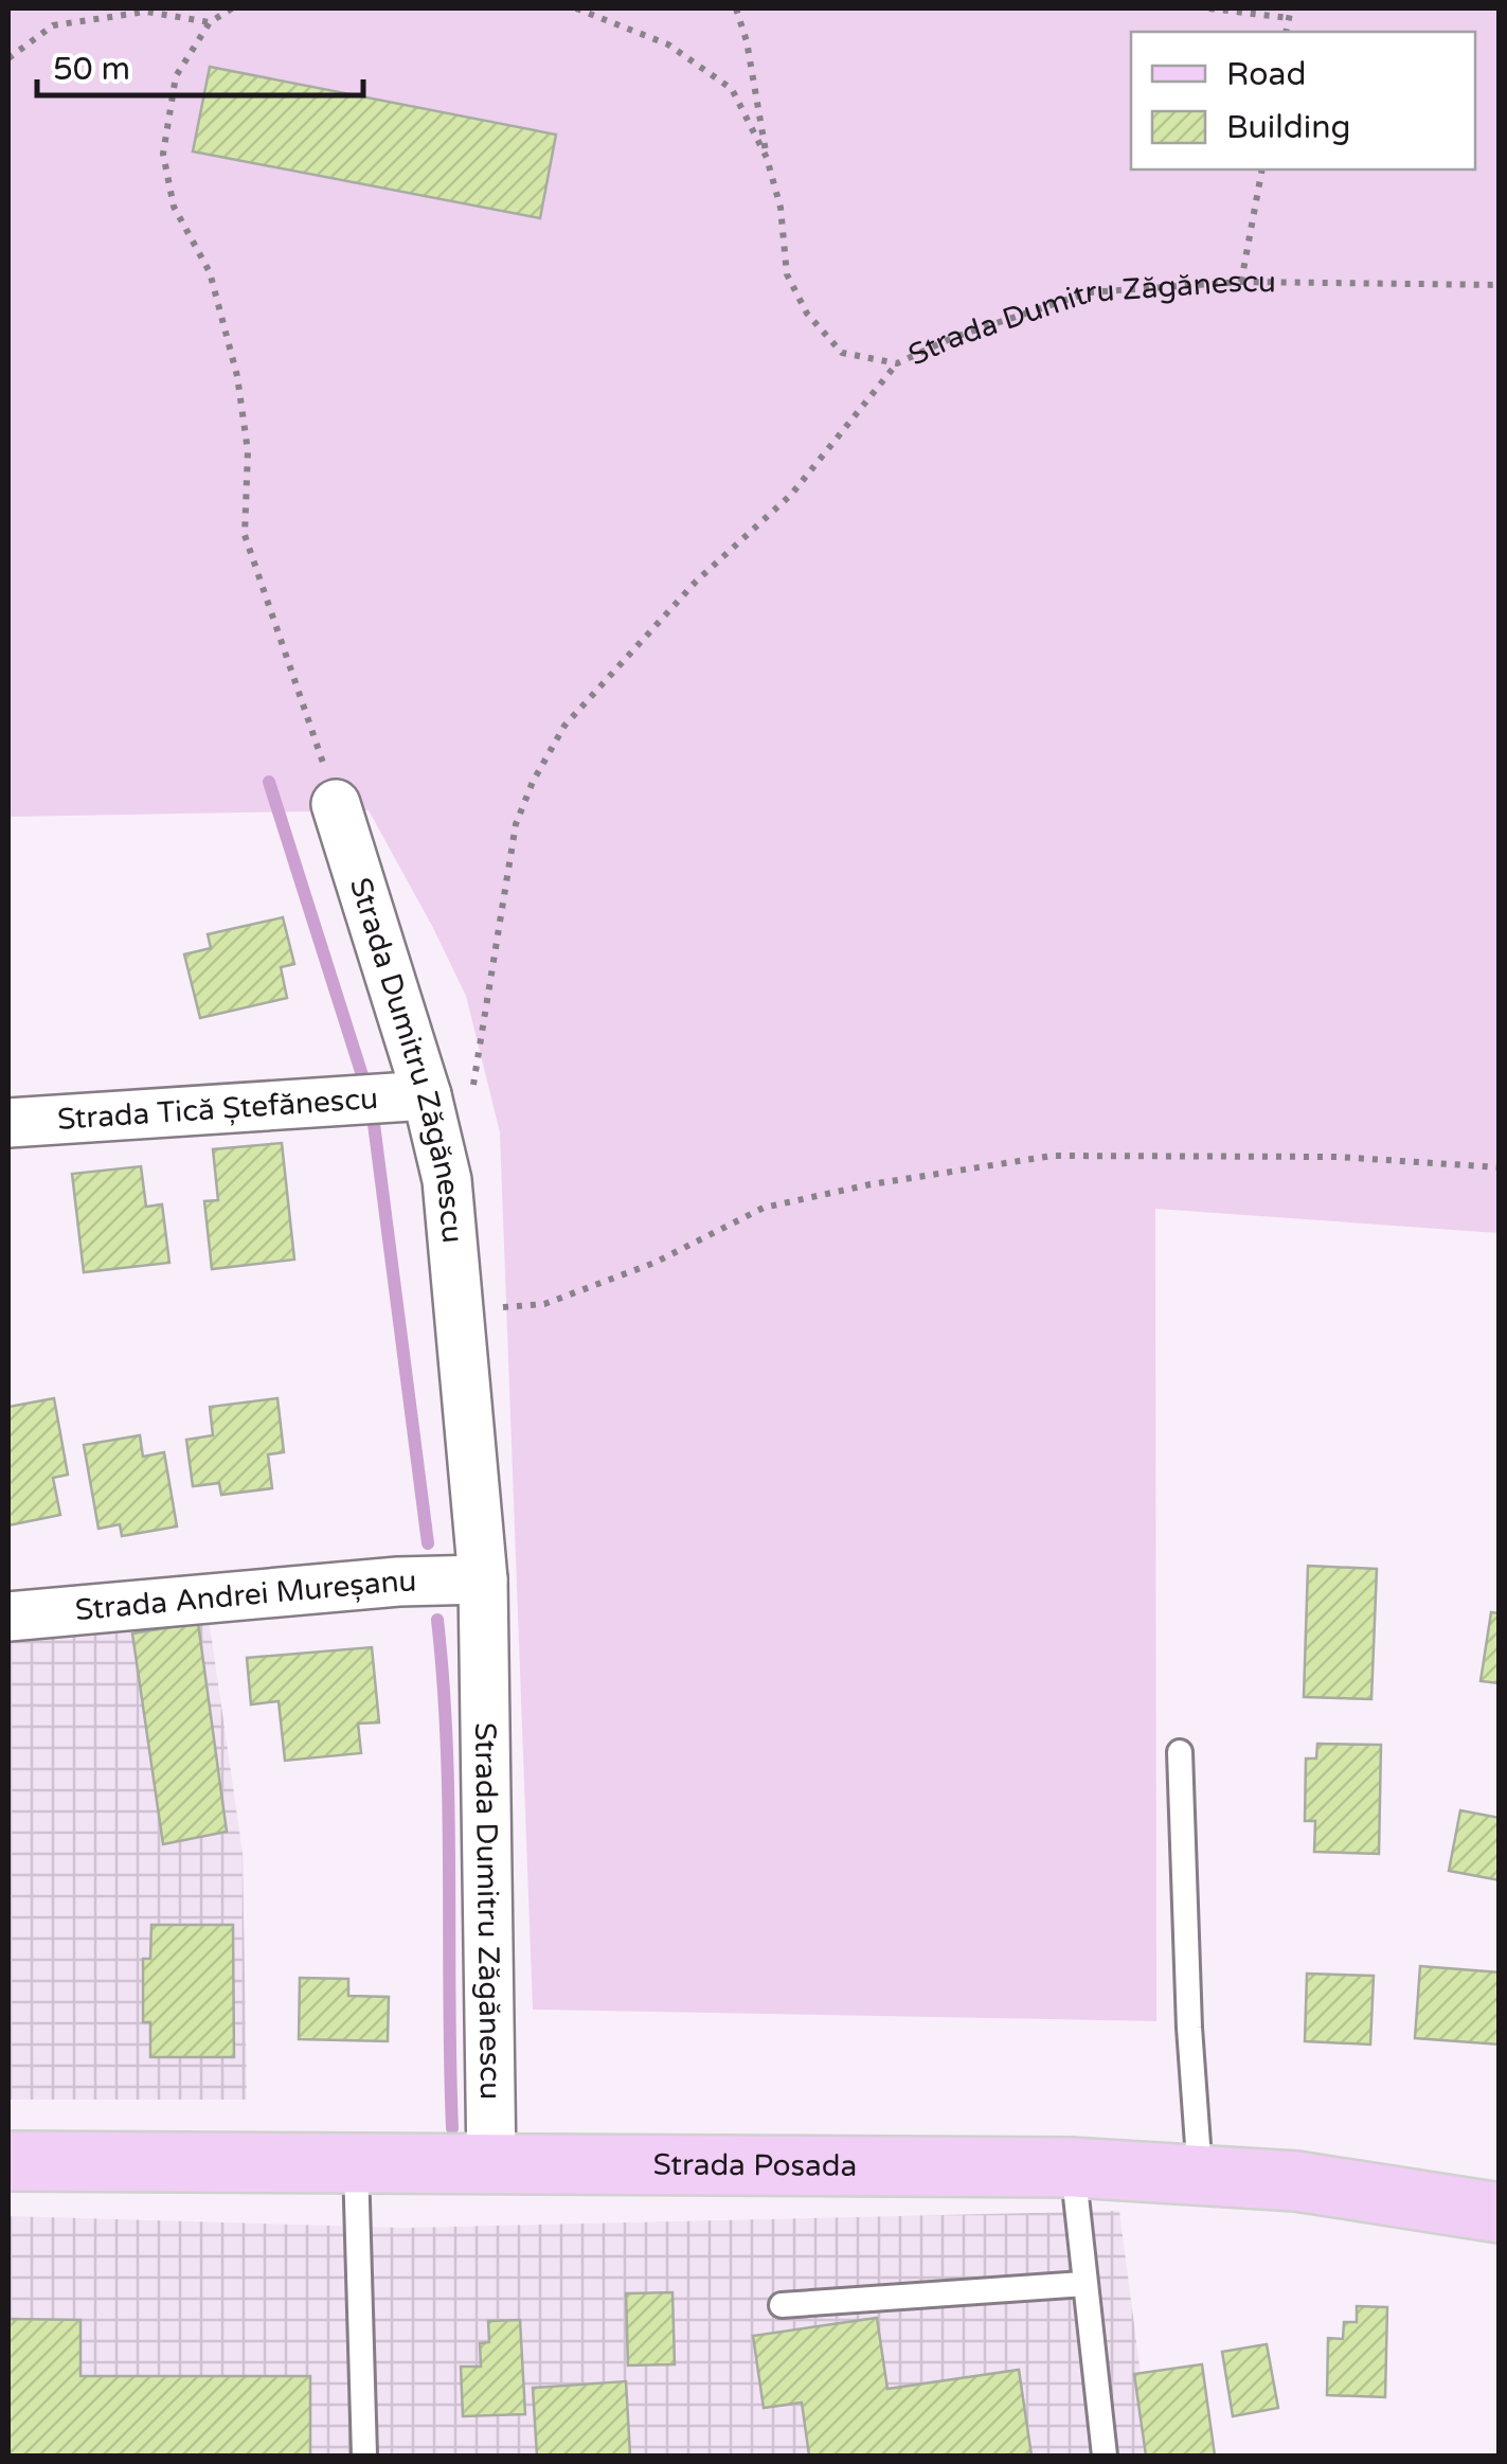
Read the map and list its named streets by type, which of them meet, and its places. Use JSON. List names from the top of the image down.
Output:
{
  "streets": {
    "main road": ["Strada Posada"],
    "street": ["Strada Dumitru Zăgănescu", "Strada Tică Ștefănescu", "Strada Andrei Mureșanu"]
  },
  "crossings": [
    ["Strada Dumitru Zăgănescu", "Strada Tică Ștefănescu"],
    ["Strada Dumitru Zăgănescu", "Strada Andrei Mureșanu"],
    ["Strada Dumitru Zăgănescu", "Strada Posada"]
  ],
  "legend": ["Road", "Building"],
  "scale_bar": "50 m"
}
